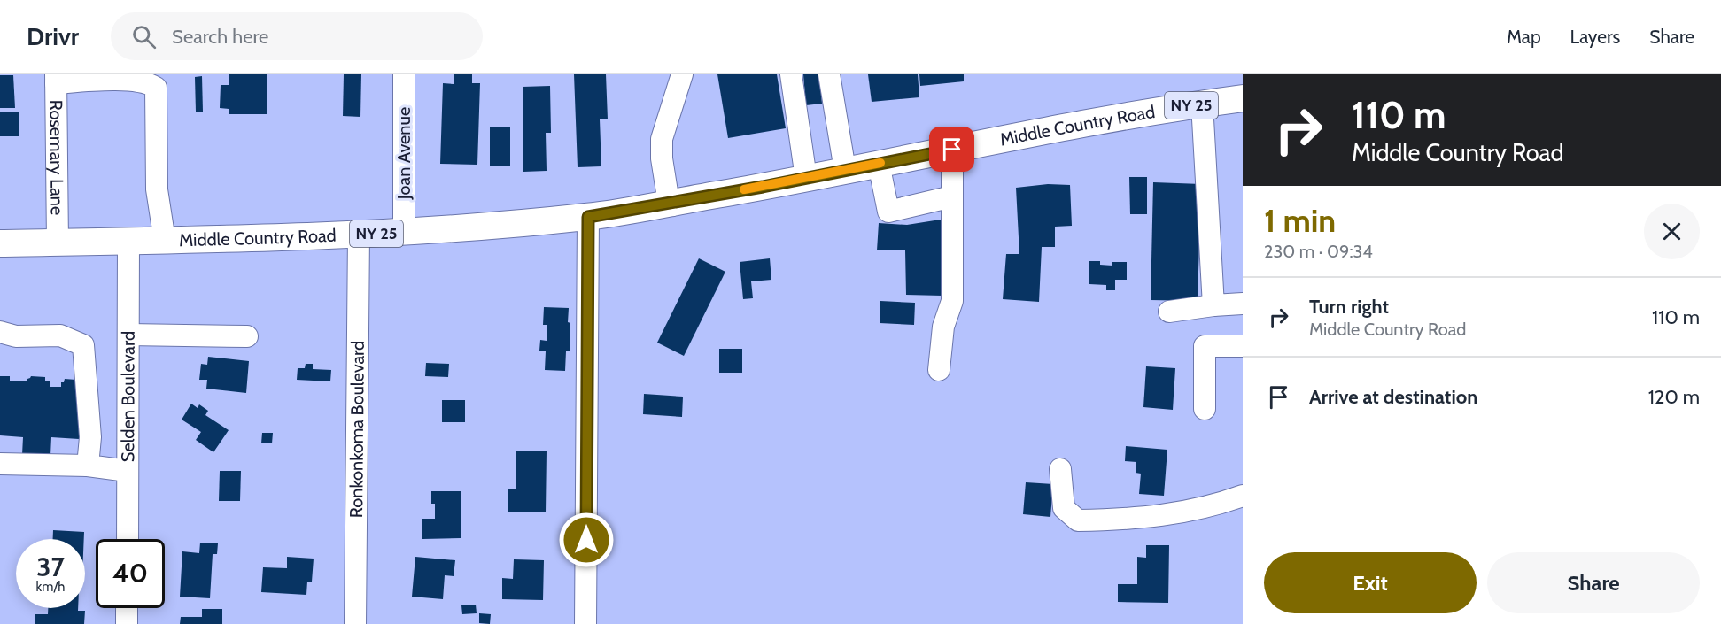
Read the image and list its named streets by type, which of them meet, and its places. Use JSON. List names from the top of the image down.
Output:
{
  "streets": {
    "main road": ["NY 25", "Middle Country Road"],
    "street": [
      "Joan Avenue",
      "Rosemary Lane",
      "Selden Boulevard",
      "Ronkonkoma Boulevard"
    ]
  },
  "crossings": [
    ["NY 25", "Middle Country Road"],
    ["NY 25", "Rosemary Lane"],
    ["Middle Country Road", "Joan Avenue"],
    ["Middle Country Road", "Rosemary Lane"],
    ["Middle Country Road", "Selden Boulevard"],
    ["Middle Country Road", "Ronkonkoma Boulevard"]
  ],
  "page": {
    "header": "Drivr",
    "search": "Search here",
    "nav": ["Map", "Layers", "Share"],
    "turn": ["110 m", "Middle Country Road"],
    "heading": ["1 min", "230 m · 09:34"],
    "list": [
      {
        "name": "Turn right",
        "note": "Middle Country Road",
        "value": "110 m"
      },
      {
        "name": "Arrive at destination",
        "value": "120 m"
      }
    ],
    "speed": "37 km/h",
    "limit": "40",
    "buttons": ["Exit", "Share"]
  }
}
